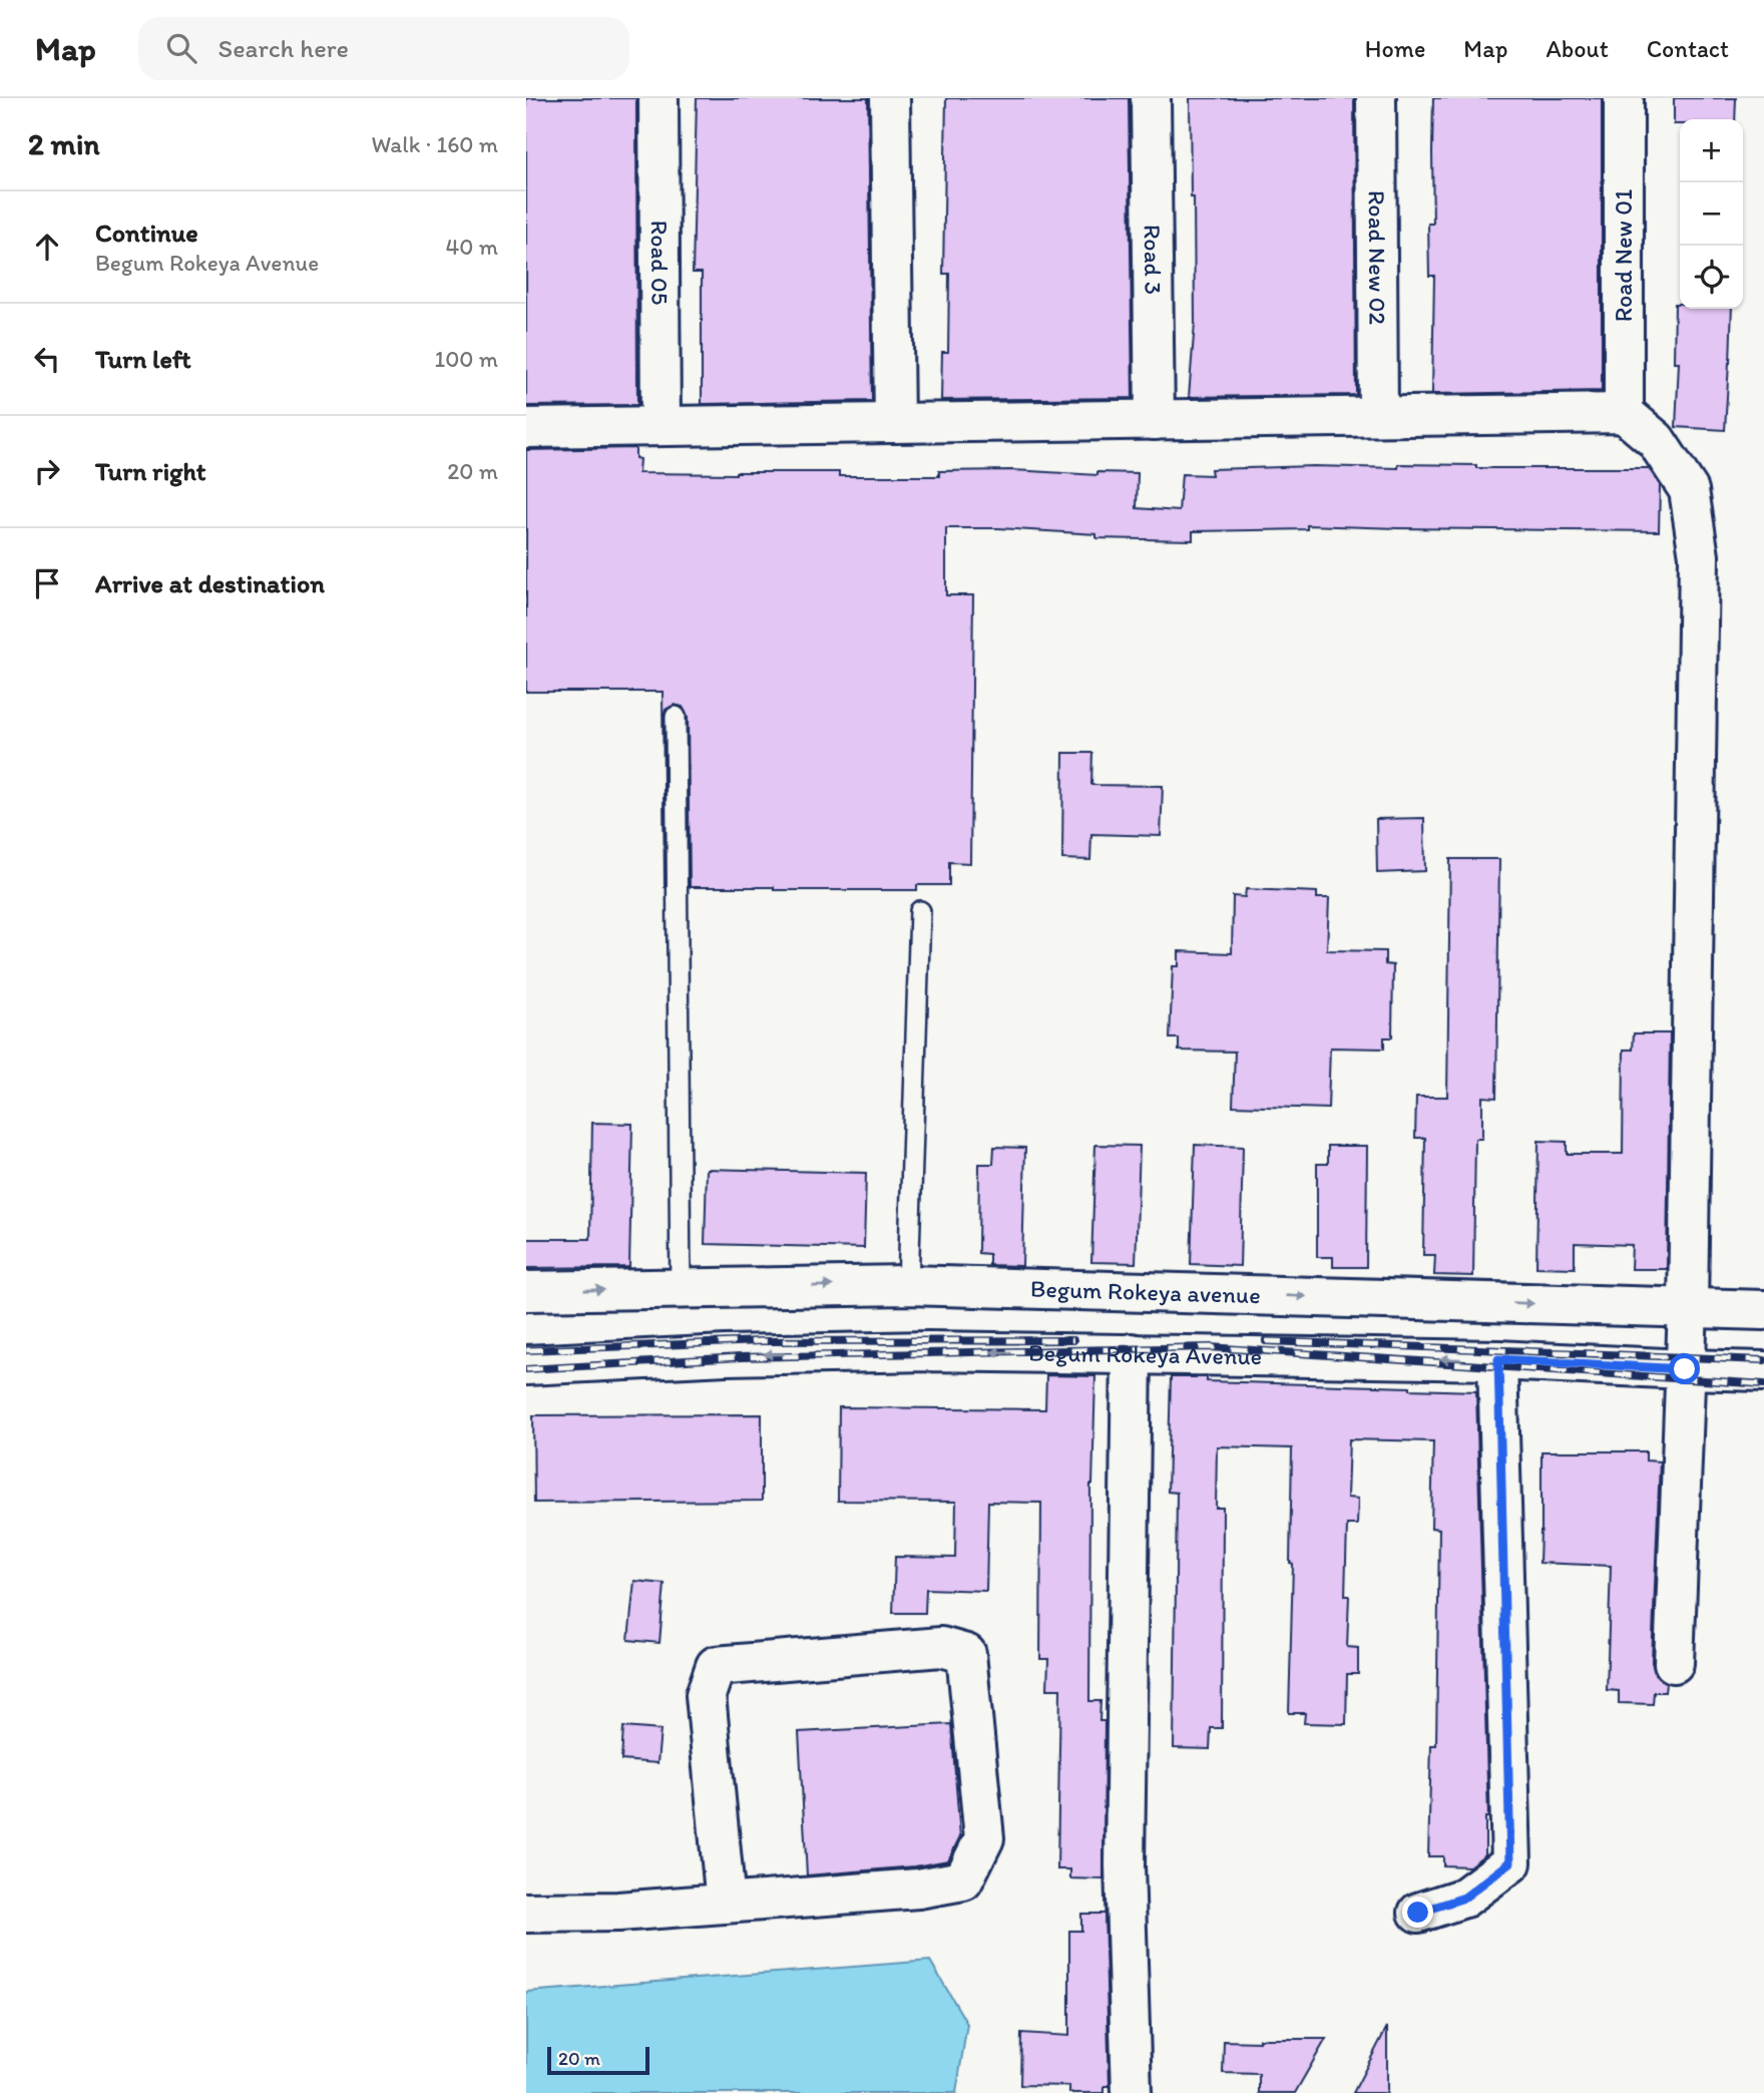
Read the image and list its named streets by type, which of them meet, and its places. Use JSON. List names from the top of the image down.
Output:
{
  "streets": {
    "street": [
      "Road New 01",
      "Road New 02",
      "Road 3",
      "Road 05",
      "Begum Rokeya avenue",
      "Begum Rokeya Avenue"
    ]
  },
  "one_way": ["Begum Rokeya avenue", "Begum Rokeya Avenue"],
  "scale_bar": "20 m",
  "page": {
    "header": "Map",
    "search": "Search here",
    "nav": [
      "Home",
      "Map",
      "About",
      "Contact"
    ],
    "heading": ["2 min", "Walk · 160 m"],
    "map_buttons": ["+", "−"],
    "list": [
      ["Continue", "Begum Rokeya Avenue", "40 m"],
      ["Turn left", "100 m"],
      ["Turn right", "20 m"],
      "Arrive at destination"
    ],
    "scale": "20 m"
  }
}
